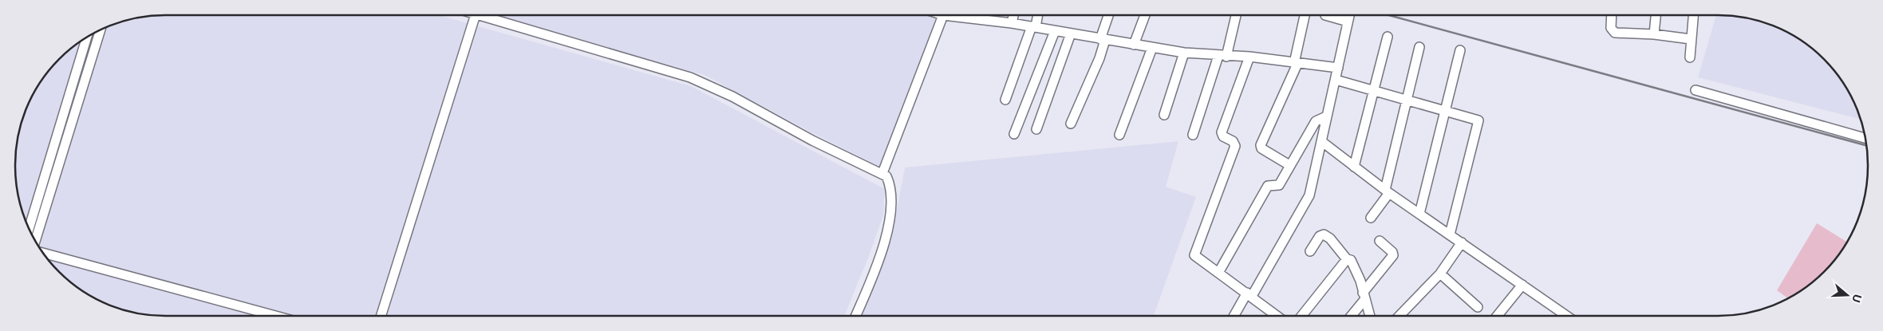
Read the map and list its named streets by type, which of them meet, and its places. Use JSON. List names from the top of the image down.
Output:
{
  "north": "right"
}
